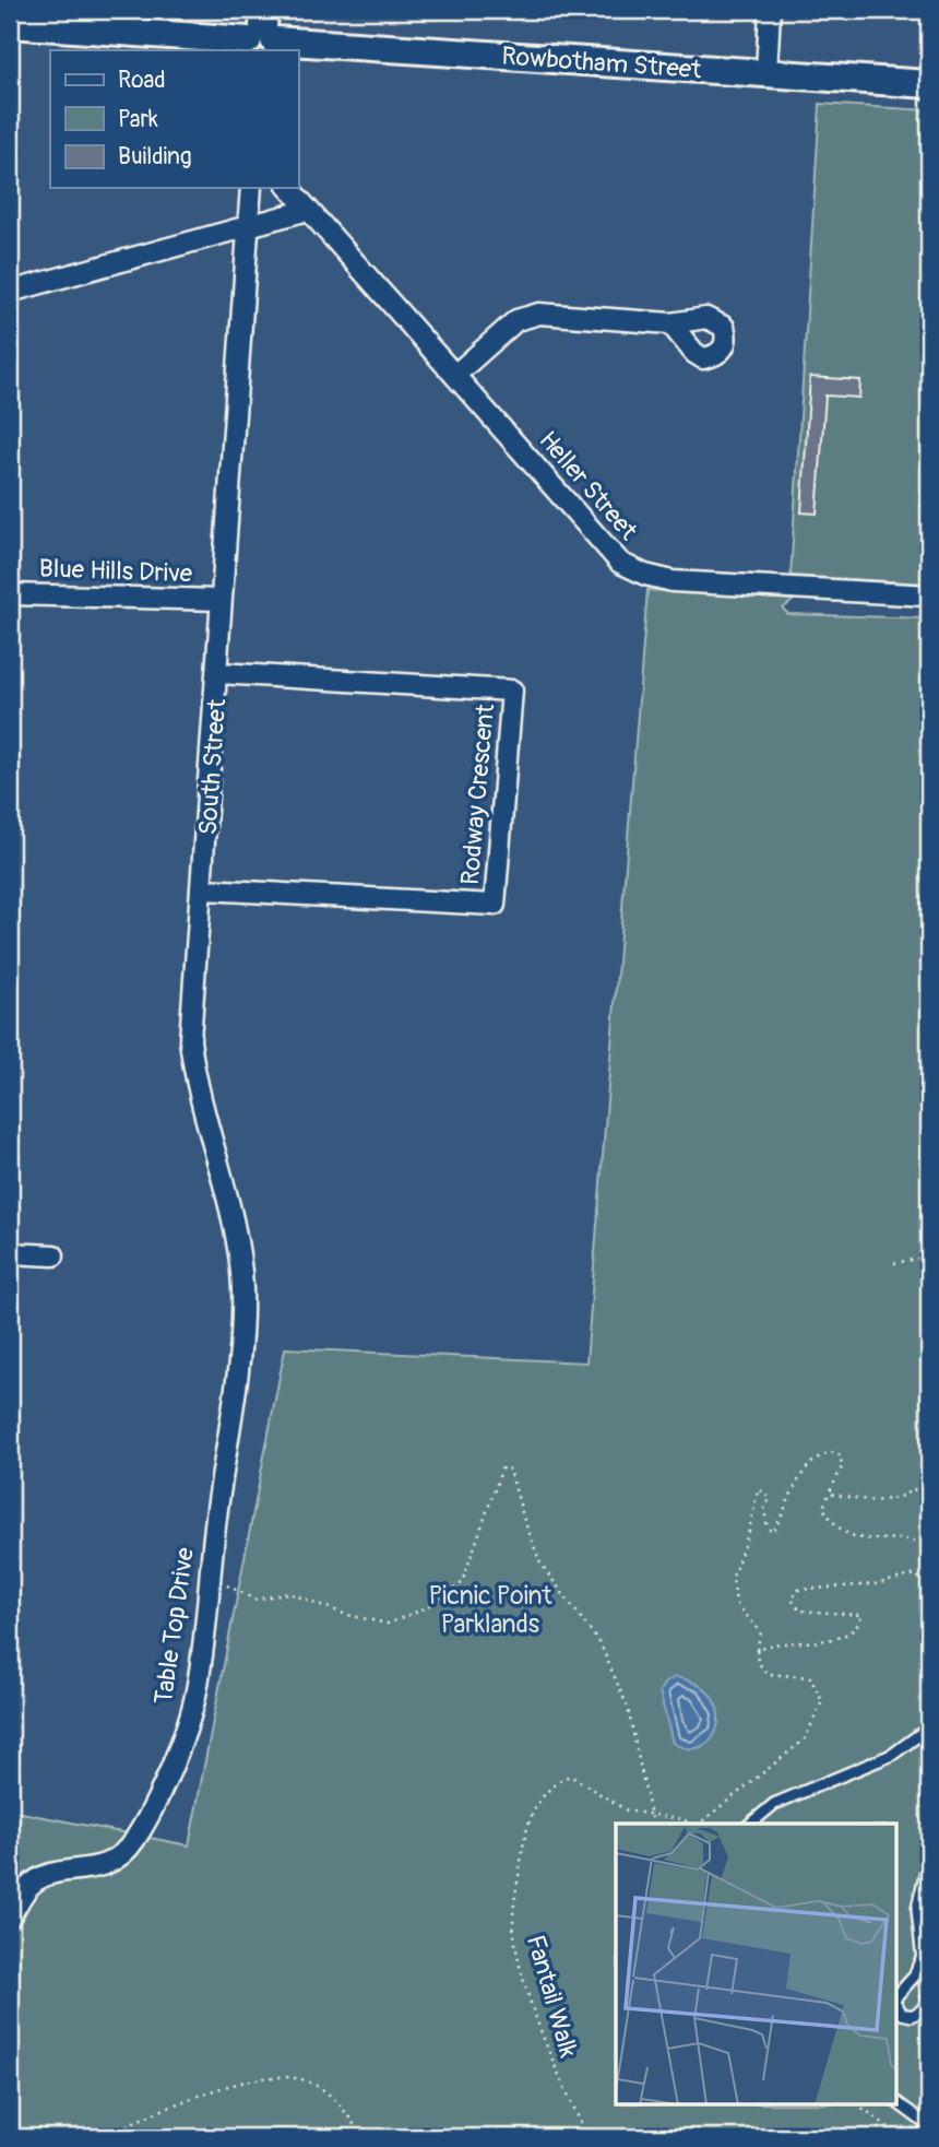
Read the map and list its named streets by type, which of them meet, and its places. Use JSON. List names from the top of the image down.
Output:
{
  "streets": {
    "street": [
      "Rowbotham Street",
      "Heller Street",
      "Blue Hills Drive",
      "South Street",
      "Rodway Crescent",
      "Table Top Drive"
    ],
    "path": ["Fantail Walk"]
  },
  "crossings": [
    ["Blue Hills Drive", "South Street"],
    ["South Street", "Rodway Crescent"],
    ["South Street", "Table Top Drive"]
  ],
  "parks": ["Picnic Point Parklands"],
  "legend": ["Road", "Park", "Building"]
}
